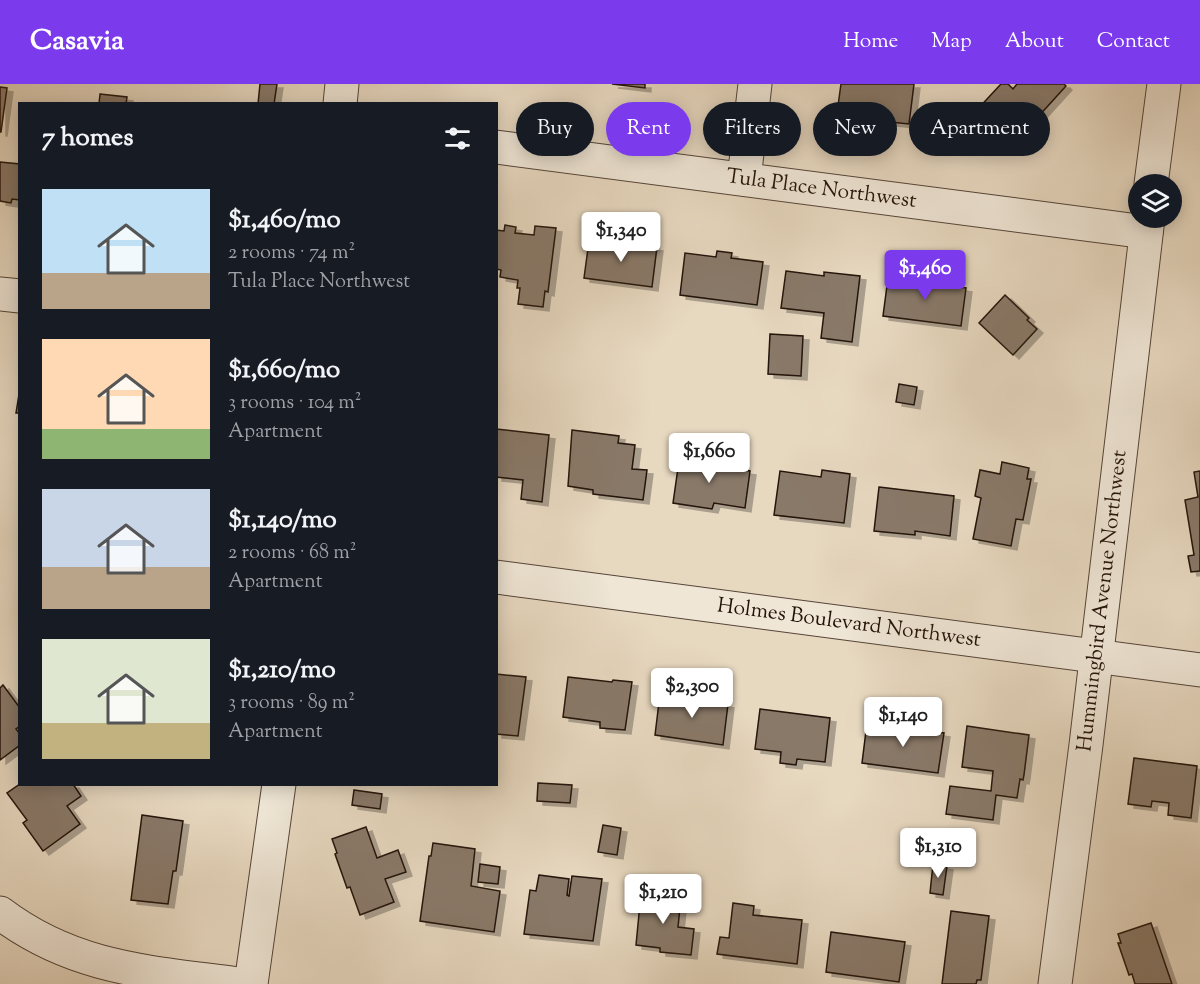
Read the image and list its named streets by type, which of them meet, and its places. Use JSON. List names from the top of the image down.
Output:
{
  "streets": {
    "street": ["Tula Place Northwest", "Hummingbird Avenue Northwest", "Holmes Boulevard Northwest"]
  },
  "crossings": [
    ["Hummingbird Avenue Northwest", "Holmes Boulevard Northwest"]
  ],
  "page": {
    "header": "Casavia",
    "nav": [
      "Home",
      "Map",
      "About",
      "Contact"
    ],
    "chip": [
      "Buy",
      "Rent",
      "Filters",
      "New",
      "Apartment"
    ],
    "heading": "7 homes",
    "list": [
      {
        "name": "$1,460/mo",
        "note": "2 rooms · 74 m² · Tula Place Northwest"
      },
      {
        "name": "$1,660/mo",
        "note": "3 rooms · 104 m² · Apartment"
      },
      {
        "name": "$1,140/mo",
        "note": "2 rooms · 68 m² · Apartment"
      },
      {
        "name": "$1,210/mo",
        "note": "3 rooms · 89 m² · Apartment"
      }
    ],
    "price": [
      "$1,340",
      "$1,460",
      "$1,660",
      "$2,300",
      "$1,140",
      "$1,310",
      "$1,210"
    ]
  }
}
